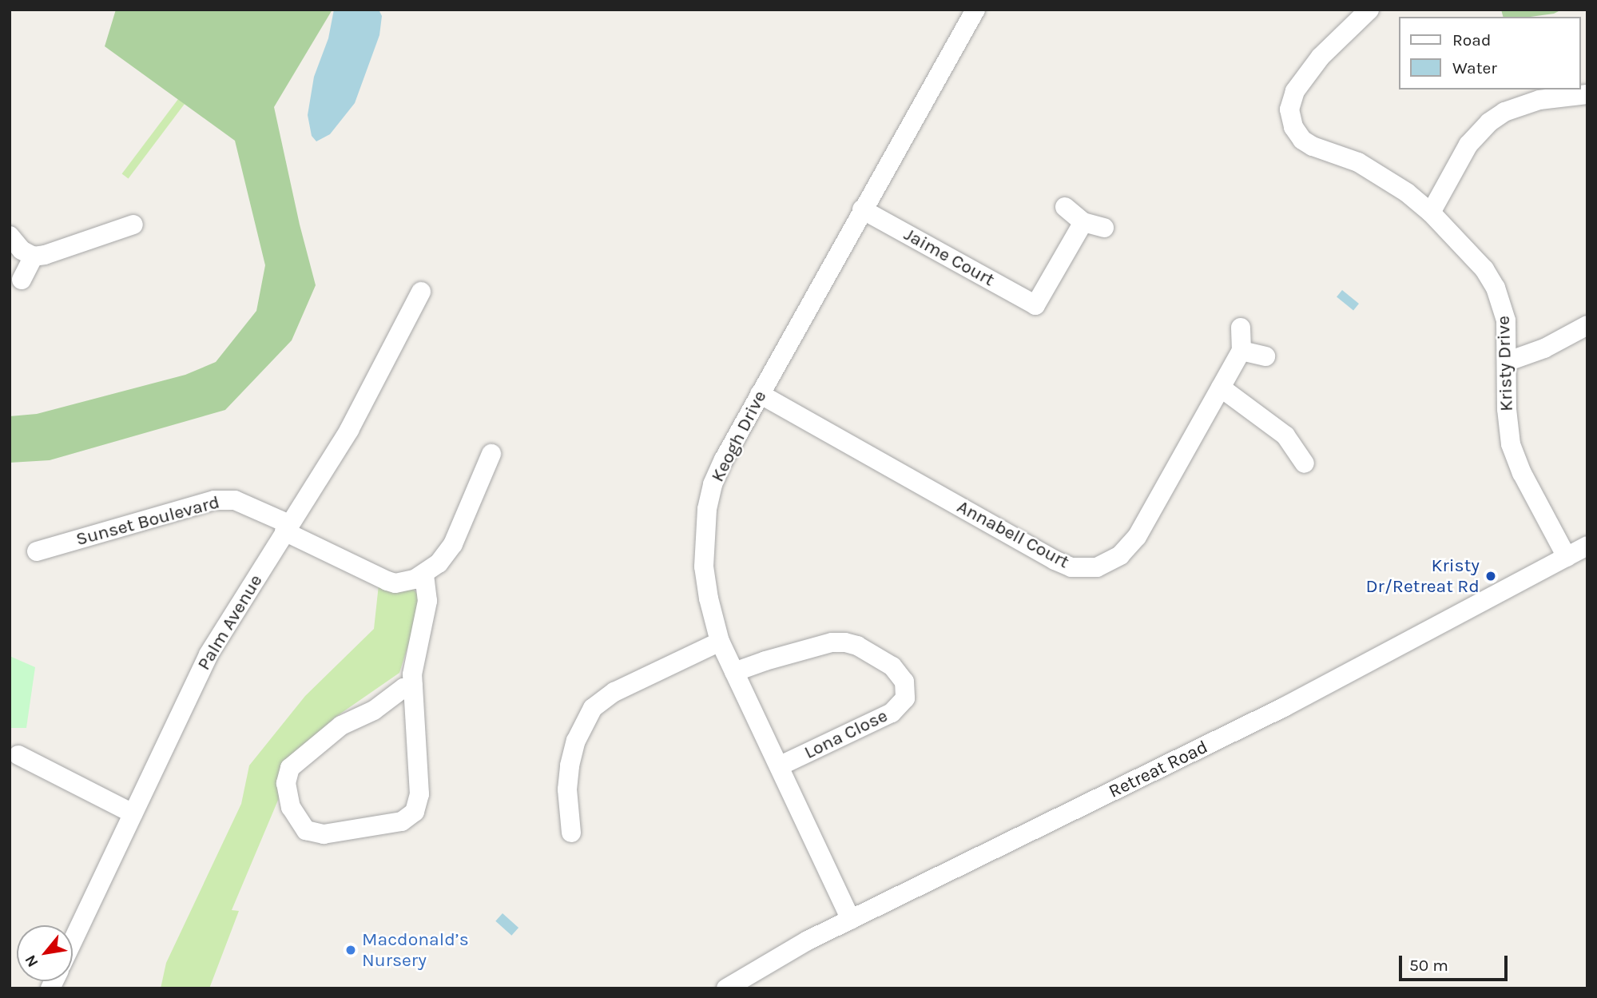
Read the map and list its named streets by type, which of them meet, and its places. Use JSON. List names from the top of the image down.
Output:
{
  "streets": {
    "street": [
      "Jaime Court",
      "Kristy Drive",
      "Keogh Drive",
      "Sunset Boulevard",
      "Annabell Court",
      "Palm Avenue",
      "Lona Close",
      "Retreat Road"
    ]
  },
  "crossings": [
    ["Jaime Court", "Keogh Drive"],
    ["Kristy Drive", "Retreat Road"],
    ["Keogh Drive", "Annabell Court"],
    ["Keogh Drive", "Lona Close"],
    ["Keogh Drive", "Retreat Road"],
    ["Sunset Boulevard", "Palm Avenue"]
  ],
  "places": ["Kristy Dr/Retreat Rd", "Macdonald’s Nursery"],
  "legend": ["Road", "Water"],
  "scale_bar": "50 m",
  "north": "bottom left"
}
